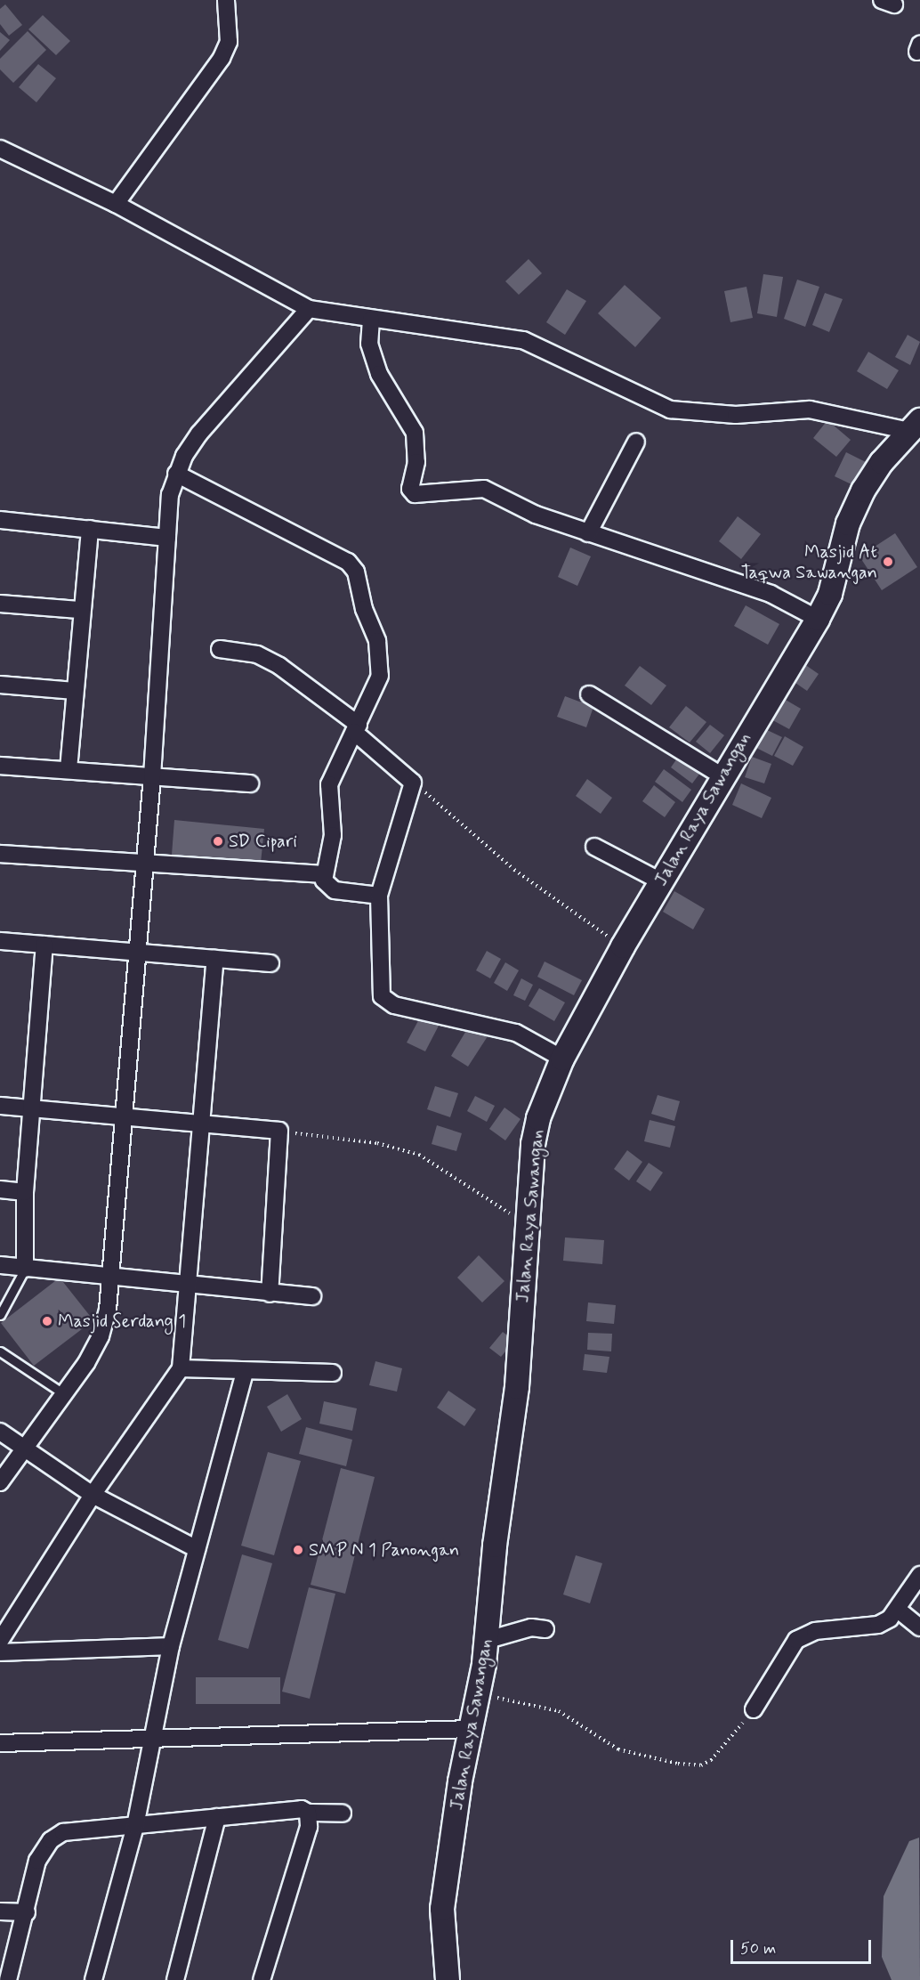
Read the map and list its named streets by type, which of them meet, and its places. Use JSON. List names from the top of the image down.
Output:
{
  "streets": {
    "street": ["Jalan Raya Sawangan"]
  },
  "places": [
    "Masjid At Taqwa Sawangan",
    "SD Cipari",
    "Masjid Serdang 1",
    "SMP N 1 Panongan"
  ],
  "scale_bar": "50 m"
}
